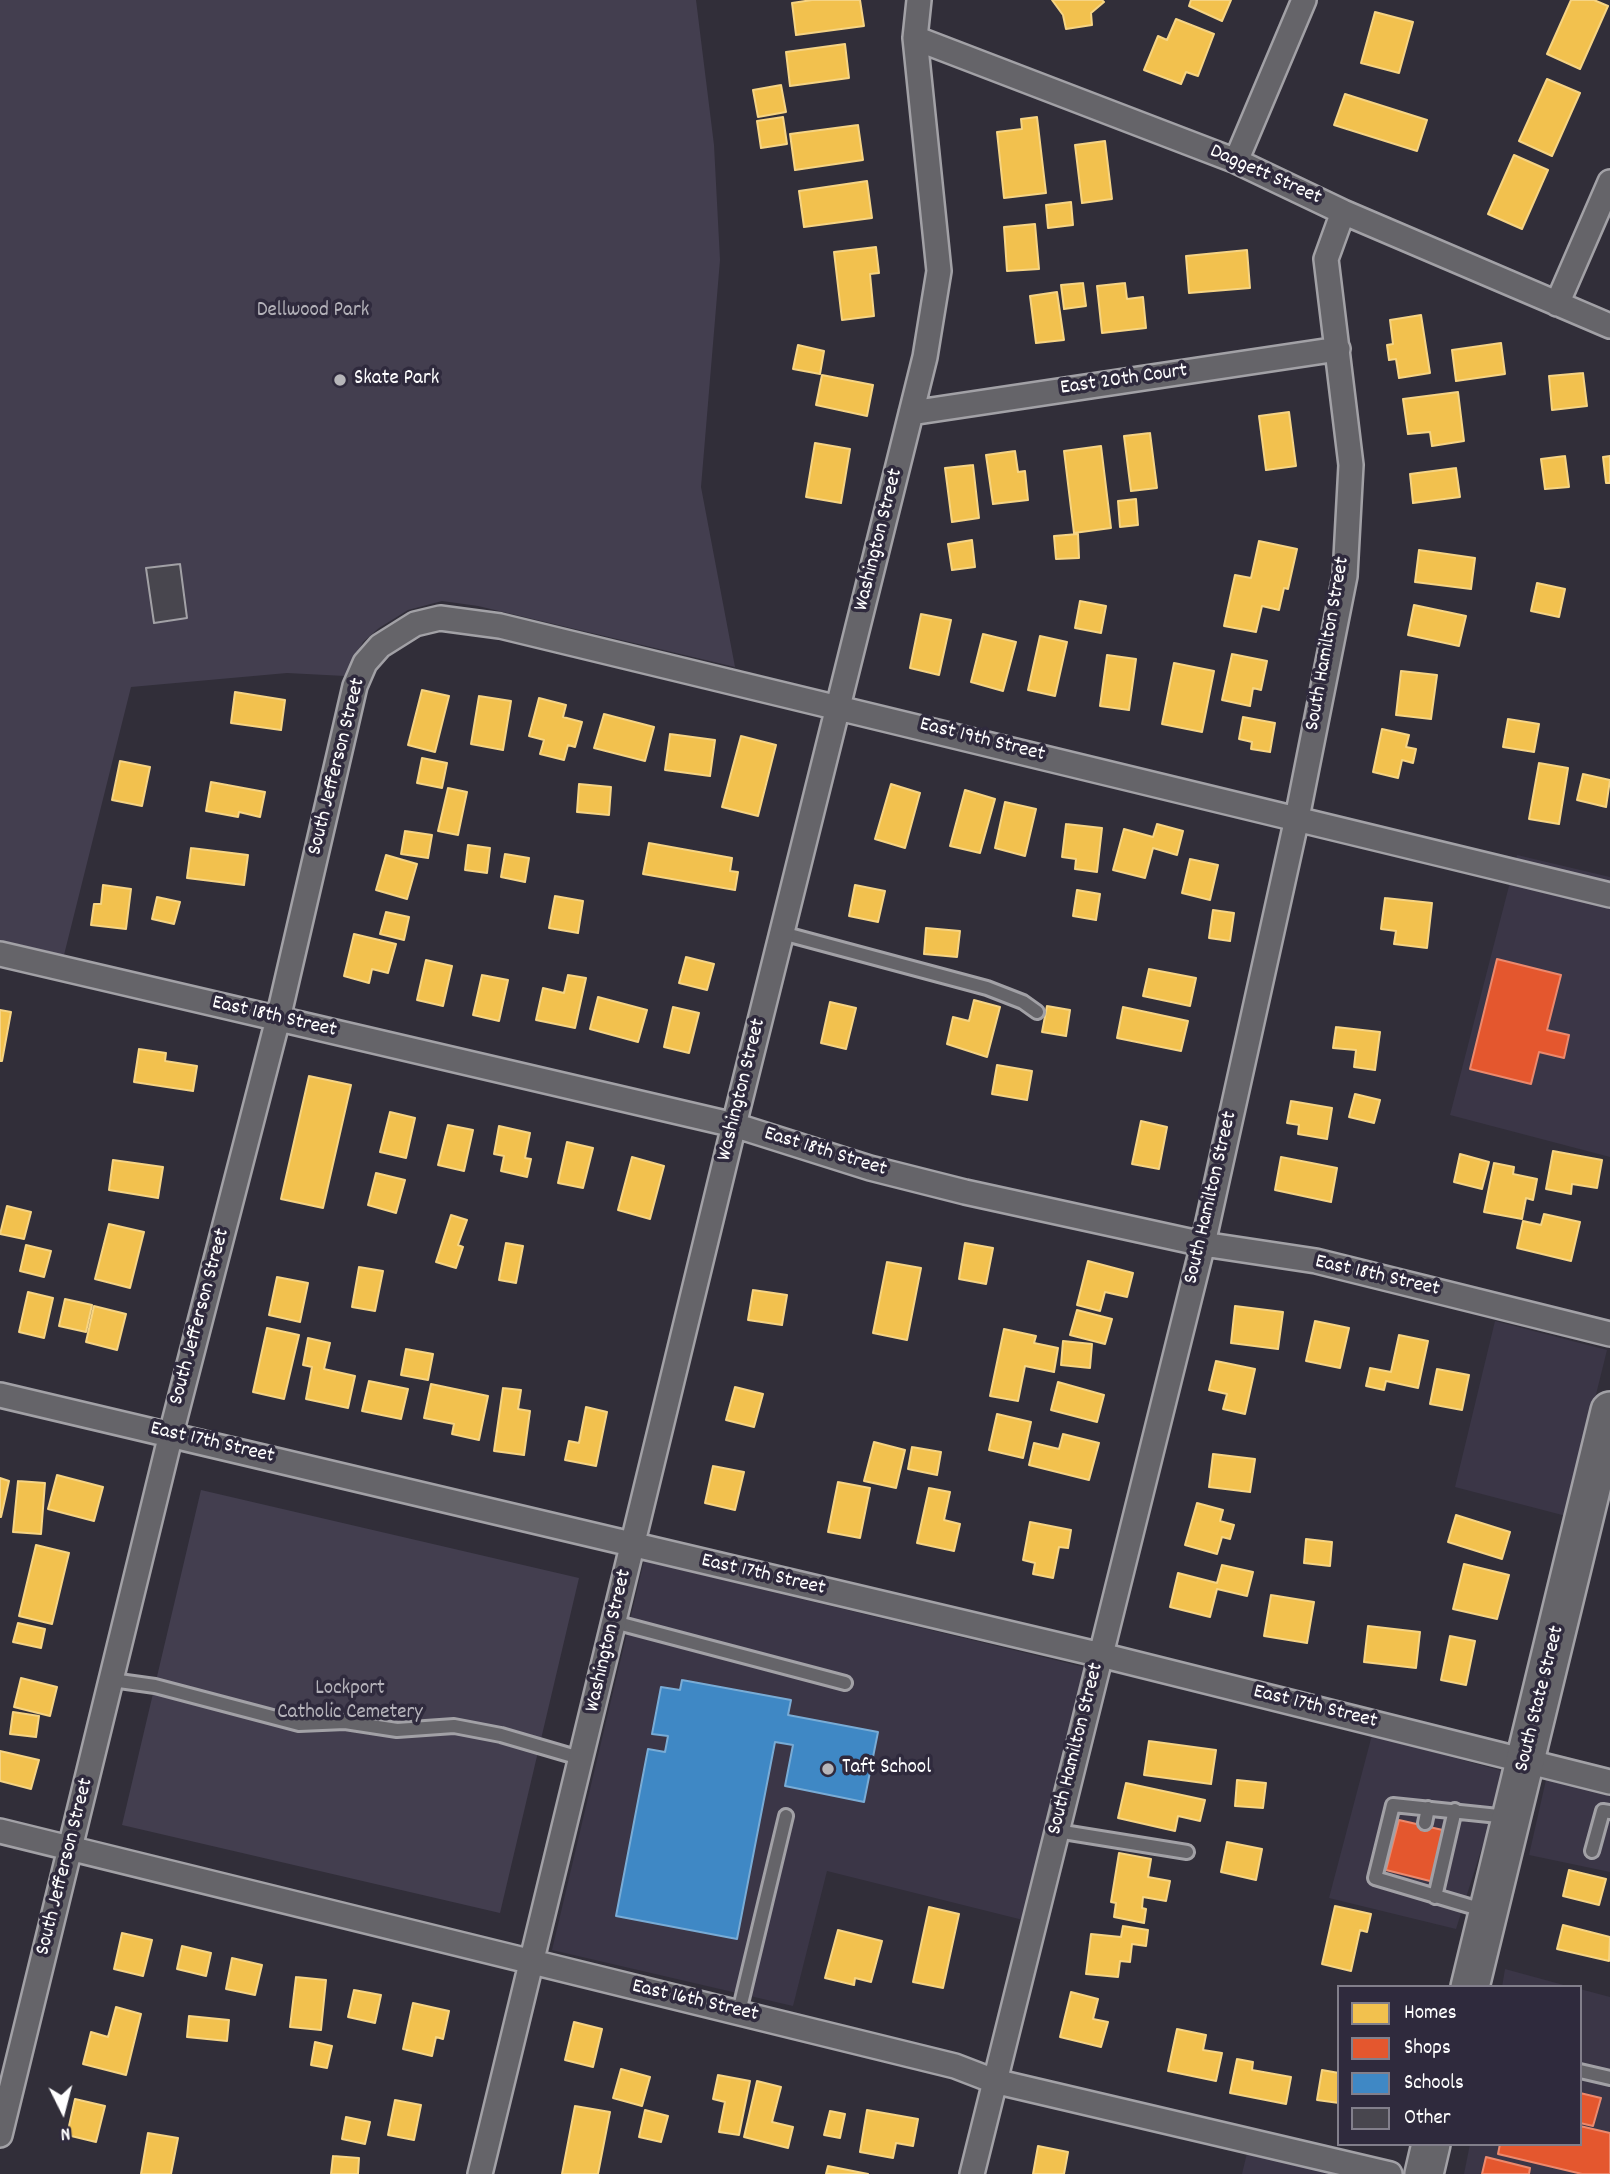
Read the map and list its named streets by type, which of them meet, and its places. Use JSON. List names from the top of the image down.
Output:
{
  "streets": {
    "main road": ["South State Street"],
    "street": [
      "Daggett Street",
      "East 20th Court",
      "Washington Street",
      "South Hamilton Street",
      "East 19th Street",
      "South Jefferson Street",
      "East 18th Street",
      "East 17th Street",
      "East 16th Street"
    ]
  },
  "crossings": [
    ["Daggett Street", "Washington Street"],
    ["Daggett Street", "South Hamilton Street"],
    ["East 20th Court", "Washington Street"],
    ["East 20th Court", "South Hamilton Street"],
    ["Washington Street", "East 19th Street"],
    ["Washington Street", "East 18th Street"],
    ["Washington Street", "East 17th Street"],
    ["Washington Street", "East 16th Street"],
    ["South Hamilton Street", "East 19th Street"],
    ["South Hamilton Street", "East 18th Street"],
    ["South Hamilton Street", "East 17th Street"],
    ["South Hamilton Street", "East 16th Street"],
    ["East 19th Street", "South Jefferson Street"],
    ["South Jefferson Street", "East 18th Street"],
    ["South Jefferson Street", "East 17th Street"],
    ["South Jefferson Street", "East 16th Street"],
    ["East 17th Street", "South State Street"]
  ],
  "parks": ["Dellwood Park", "Lockport Catholic Cemetery"],
  "places": ["Skate Park", "Taft School"],
  "legend": [
    "Homes",
    "Shops",
    "Schools",
    "Other"
  ],
  "north": "bottom"
}
